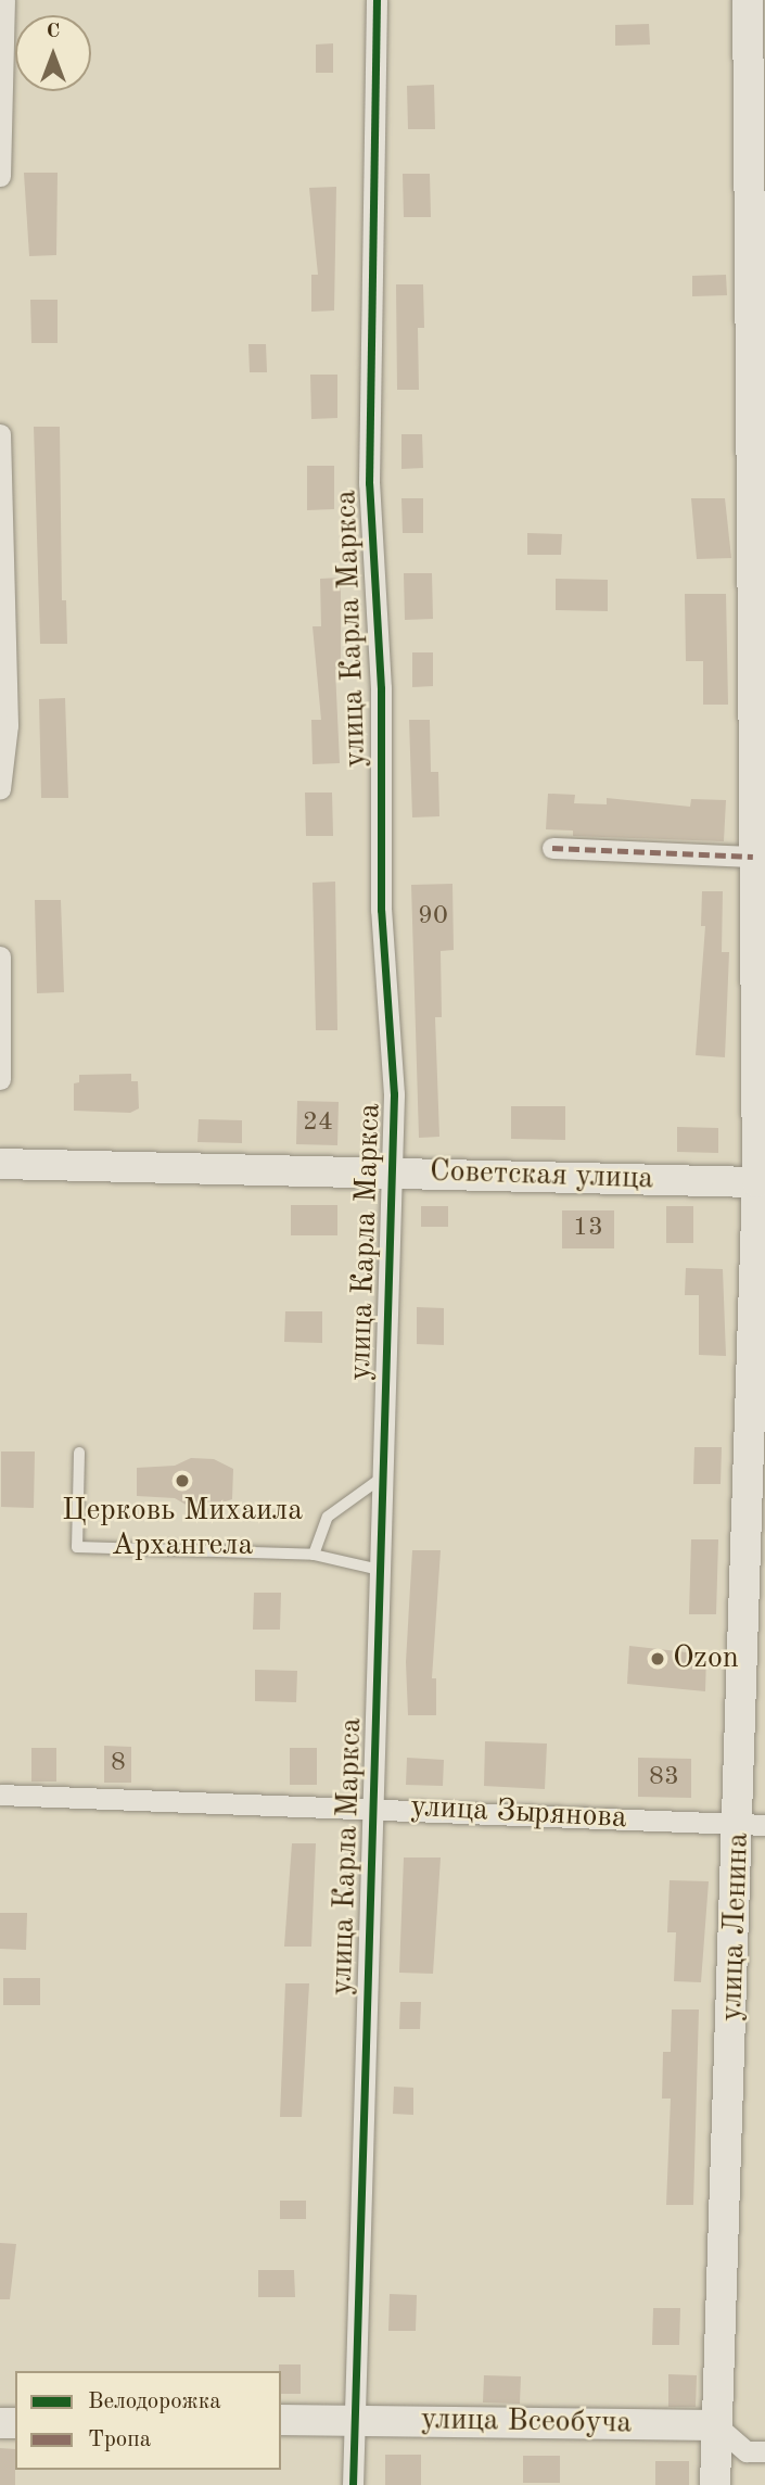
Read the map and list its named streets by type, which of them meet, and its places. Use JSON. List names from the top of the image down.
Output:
{
  "streets": {
    "main road": ["Советская улица", "улица Ленина", "улица Всеобуча"],
    "street": ["улица Карла Маркса", "улица Зырянова"]
  },
  "crossings": [
    ["улица Карла Маркса", "Советская улица"],
    ["улица Карла Маркса", "улица Зырянова"],
    ["улица Карла Маркса", "улица Всеобуча"],
    ["Советская улица", "улица Ленина"],
    ["улица Зырянова", "улица Ленина"],
    ["улица Ленина", "улица Всеобуча"]
  ],
  "places": ["Церковь Михаила Архангела", "Ozon"],
  "house_numbers": [
    "90",
    "24",
    "13",
    "8",
    "83"
  ],
  "legend": ["Велодорожка", "Тропа"],
  "north": "top"
}
